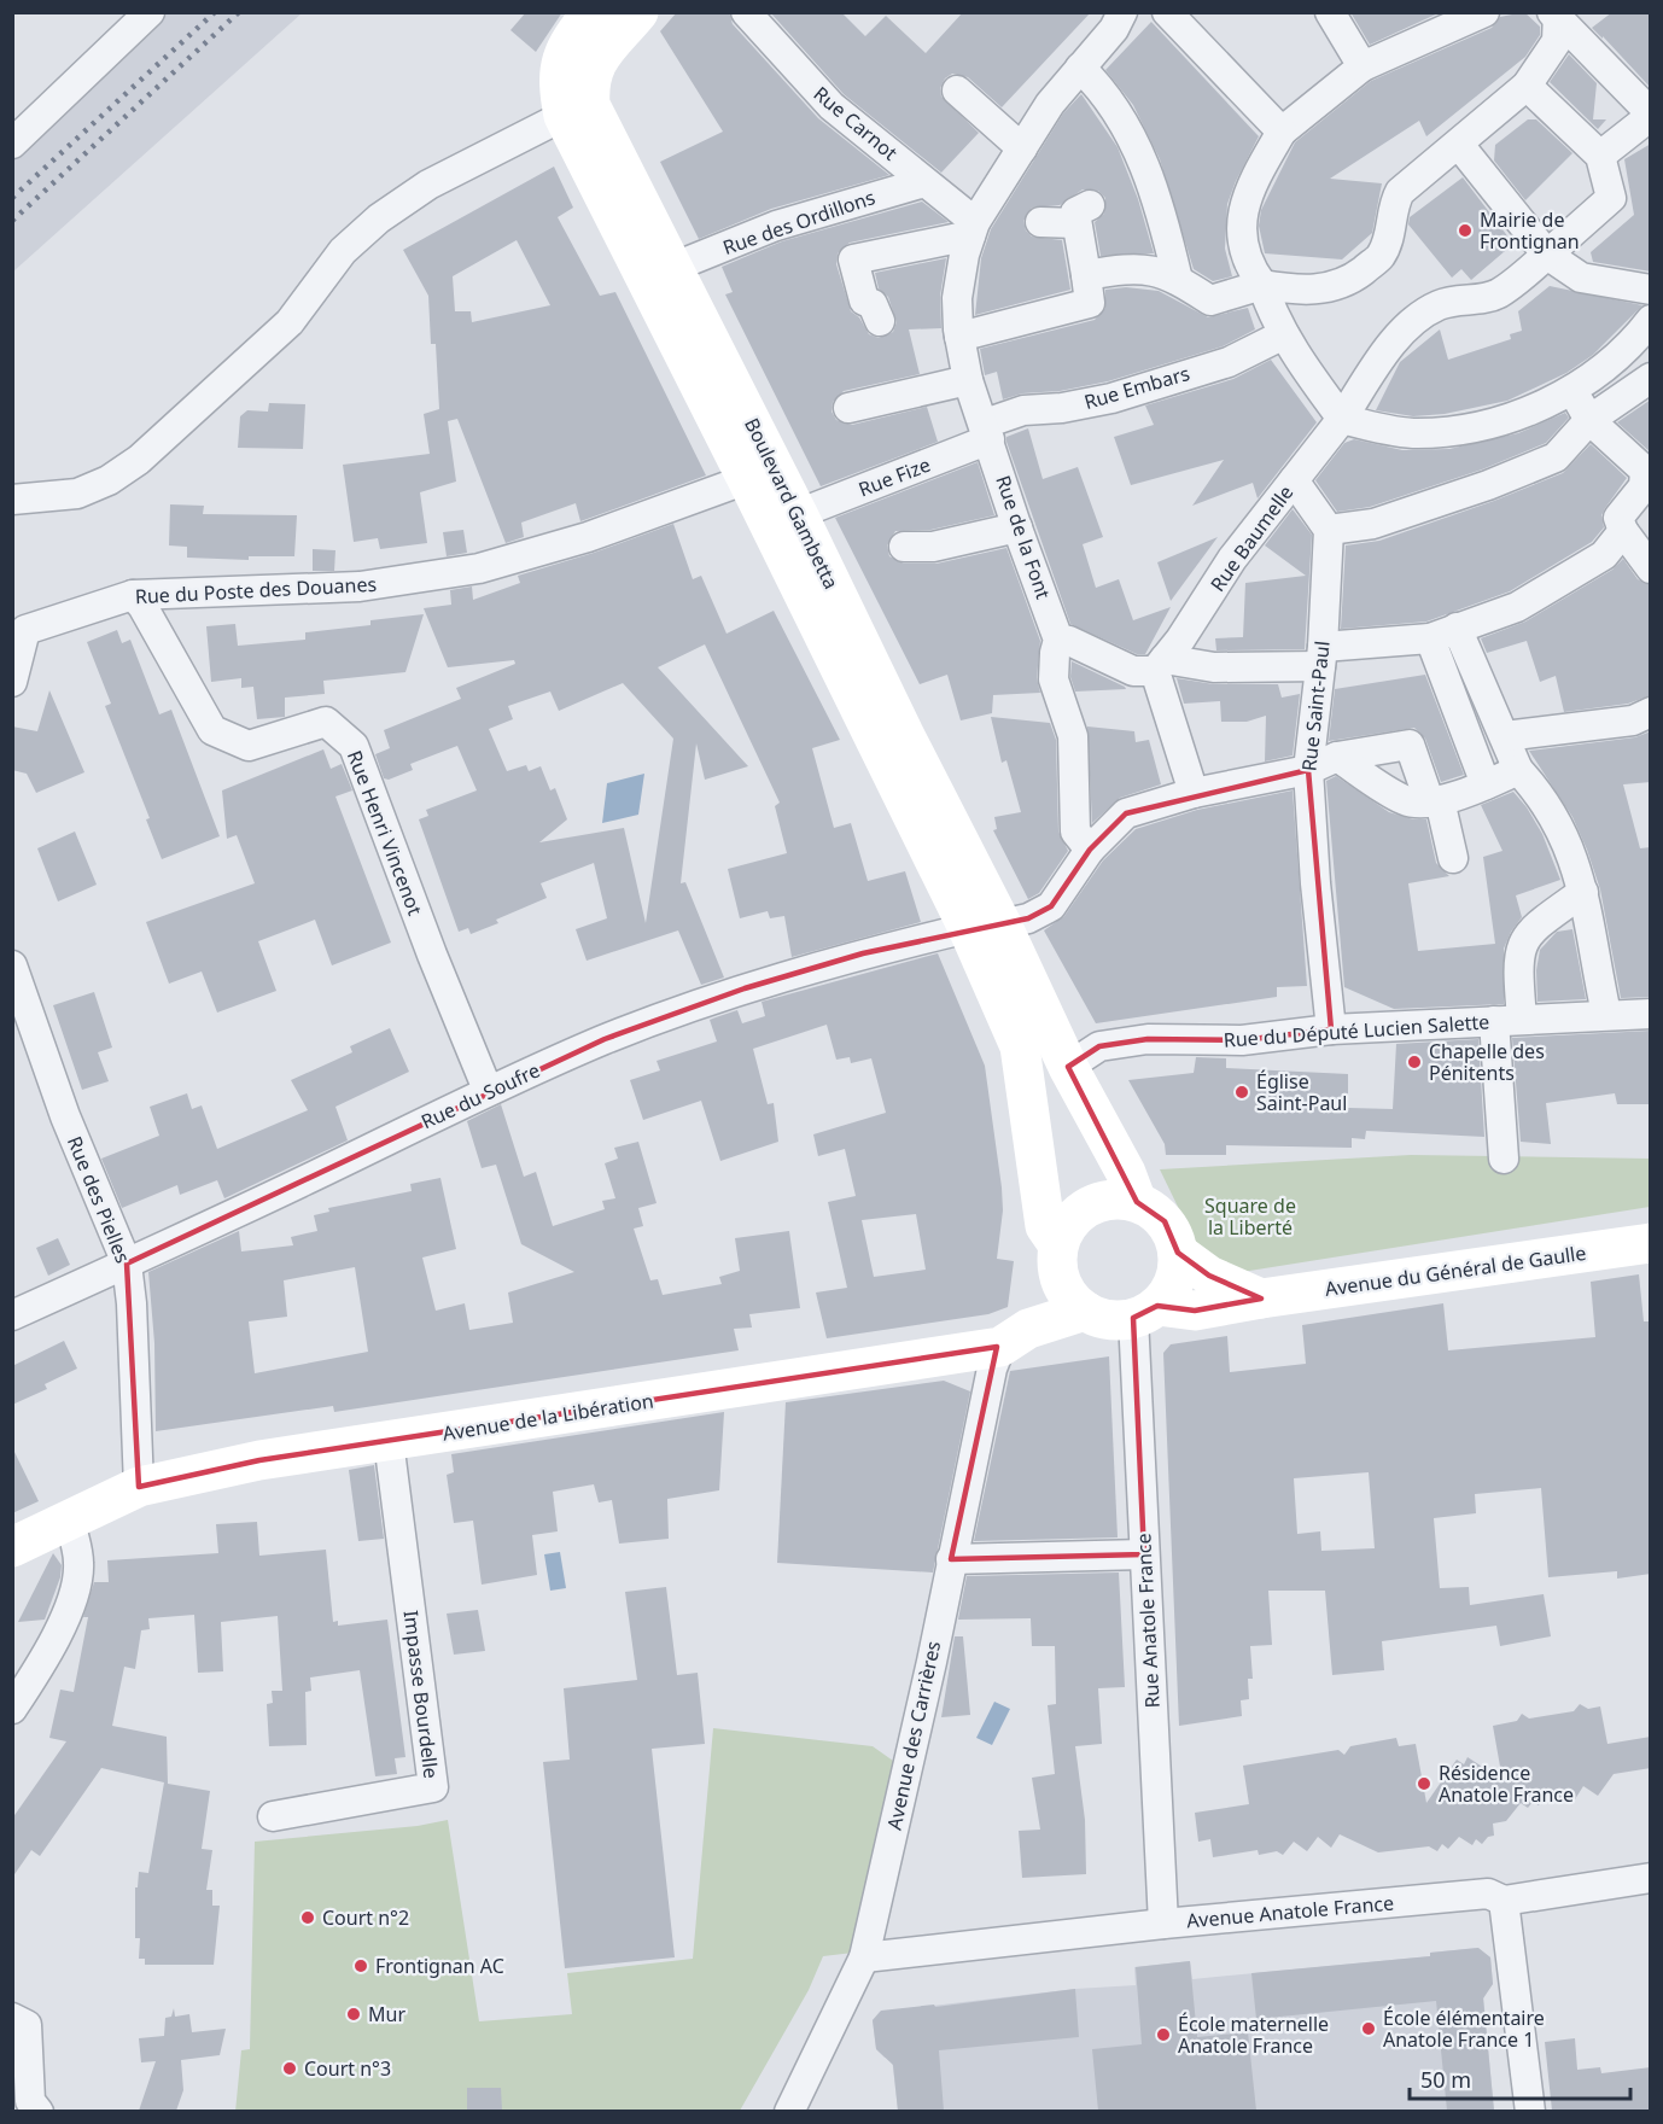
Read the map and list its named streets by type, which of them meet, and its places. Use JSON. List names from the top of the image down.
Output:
{
  "streets": {
    "main road": ["Boulevard Gambetta", "Avenue du Général de Gaulle", "Avenue de la Libération"],
    "street": [
      "Rue Carnot",
      "Rue des Ordillons",
      "Rue Embars",
      "Rue Fize",
      "Rue de la Font",
      "Rue Baumelle",
      "Rue du Poste des Douanes",
      "Rue Saint-Paul",
      "Rue Henri Vincenot",
      "Rue du Député Lucien Salette",
      "Rue du Soufre",
      "Rue des Pielles",
      "Rue Anatole France",
      "Impasse Bourdelle",
      "Avenue des Carrières",
      "Avenue Anatole France"
    ]
  },
  "crossings": [
    ["Rue Carnot", "Rue des Ordillons"],
    ["Rue Carnot", "Rue de la Font"],
    ["Rue des Ordillons", "Boulevard Gambetta"],
    ["Rue Embars", "Rue Fize"],
    ["Rue Embars", "Rue de la Font"],
    ["Rue Fize", "Boulevard Gambetta"],
    ["Rue Fize", "Rue de la Font"],
    ["Boulevard Gambetta", "Rue du Poste des Douanes"],
    ["Boulevard Gambetta", "Rue du Député Lucien Salette"],
    ["Boulevard Gambetta", "Rue du Soufre"],
    ["Boulevard Gambetta", "Avenue du Général de Gaulle"],
    ["Boulevard Gambetta", "Avenue de la Libération"],
    ["Boulevard Gambetta", "Rue Anatole France"],
    ["Rue de la Font", "Rue du Soufre"],
    ["Rue du Poste des Douanes", "Rue Henri Vincenot"],
    ["Rue Saint-Paul", "Rue du Député Lucien Salette"],
    ["Rue Saint-Paul", "Rue du Soufre"],
    ["Rue Henri Vincenot", "Rue du Soufre"],
    ["Rue du Soufre", "Rue des Pielles"],
    ["Rue des Pielles", "Avenue de la Libération"],
    ["Avenue du Général de Gaulle", "Avenue de la Libération"],
    ["Avenue du Général de Gaulle", "Rue Anatole France"],
    ["Avenue de la Libération", "Rue Anatole France"],
    ["Avenue de la Libération", "Impasse Bourdelle"],
    ["Avenue de la Libération", "Avenue des Carrières"],
    ["Rue Anatole France", "Avenue Anatole France"],
    ["Avenue des Carrières", "Avenue Anatole France"]
  ],
  "parks": ["Square de la Liberté"],
  "places": [
    "Mairie de Frontignan",
    "Chapelle des Pénitents",
    "Église Saint-Paul",
    "Résidence Anatole France",
    "Court n°2",
    "Frontignan AC",
    "Mur",
    "École élémentaire Anatole France 1",
    "École maternelle Anatole France",
    "Court n°3"
  ],
  "scale_bar": "50 m"
}
